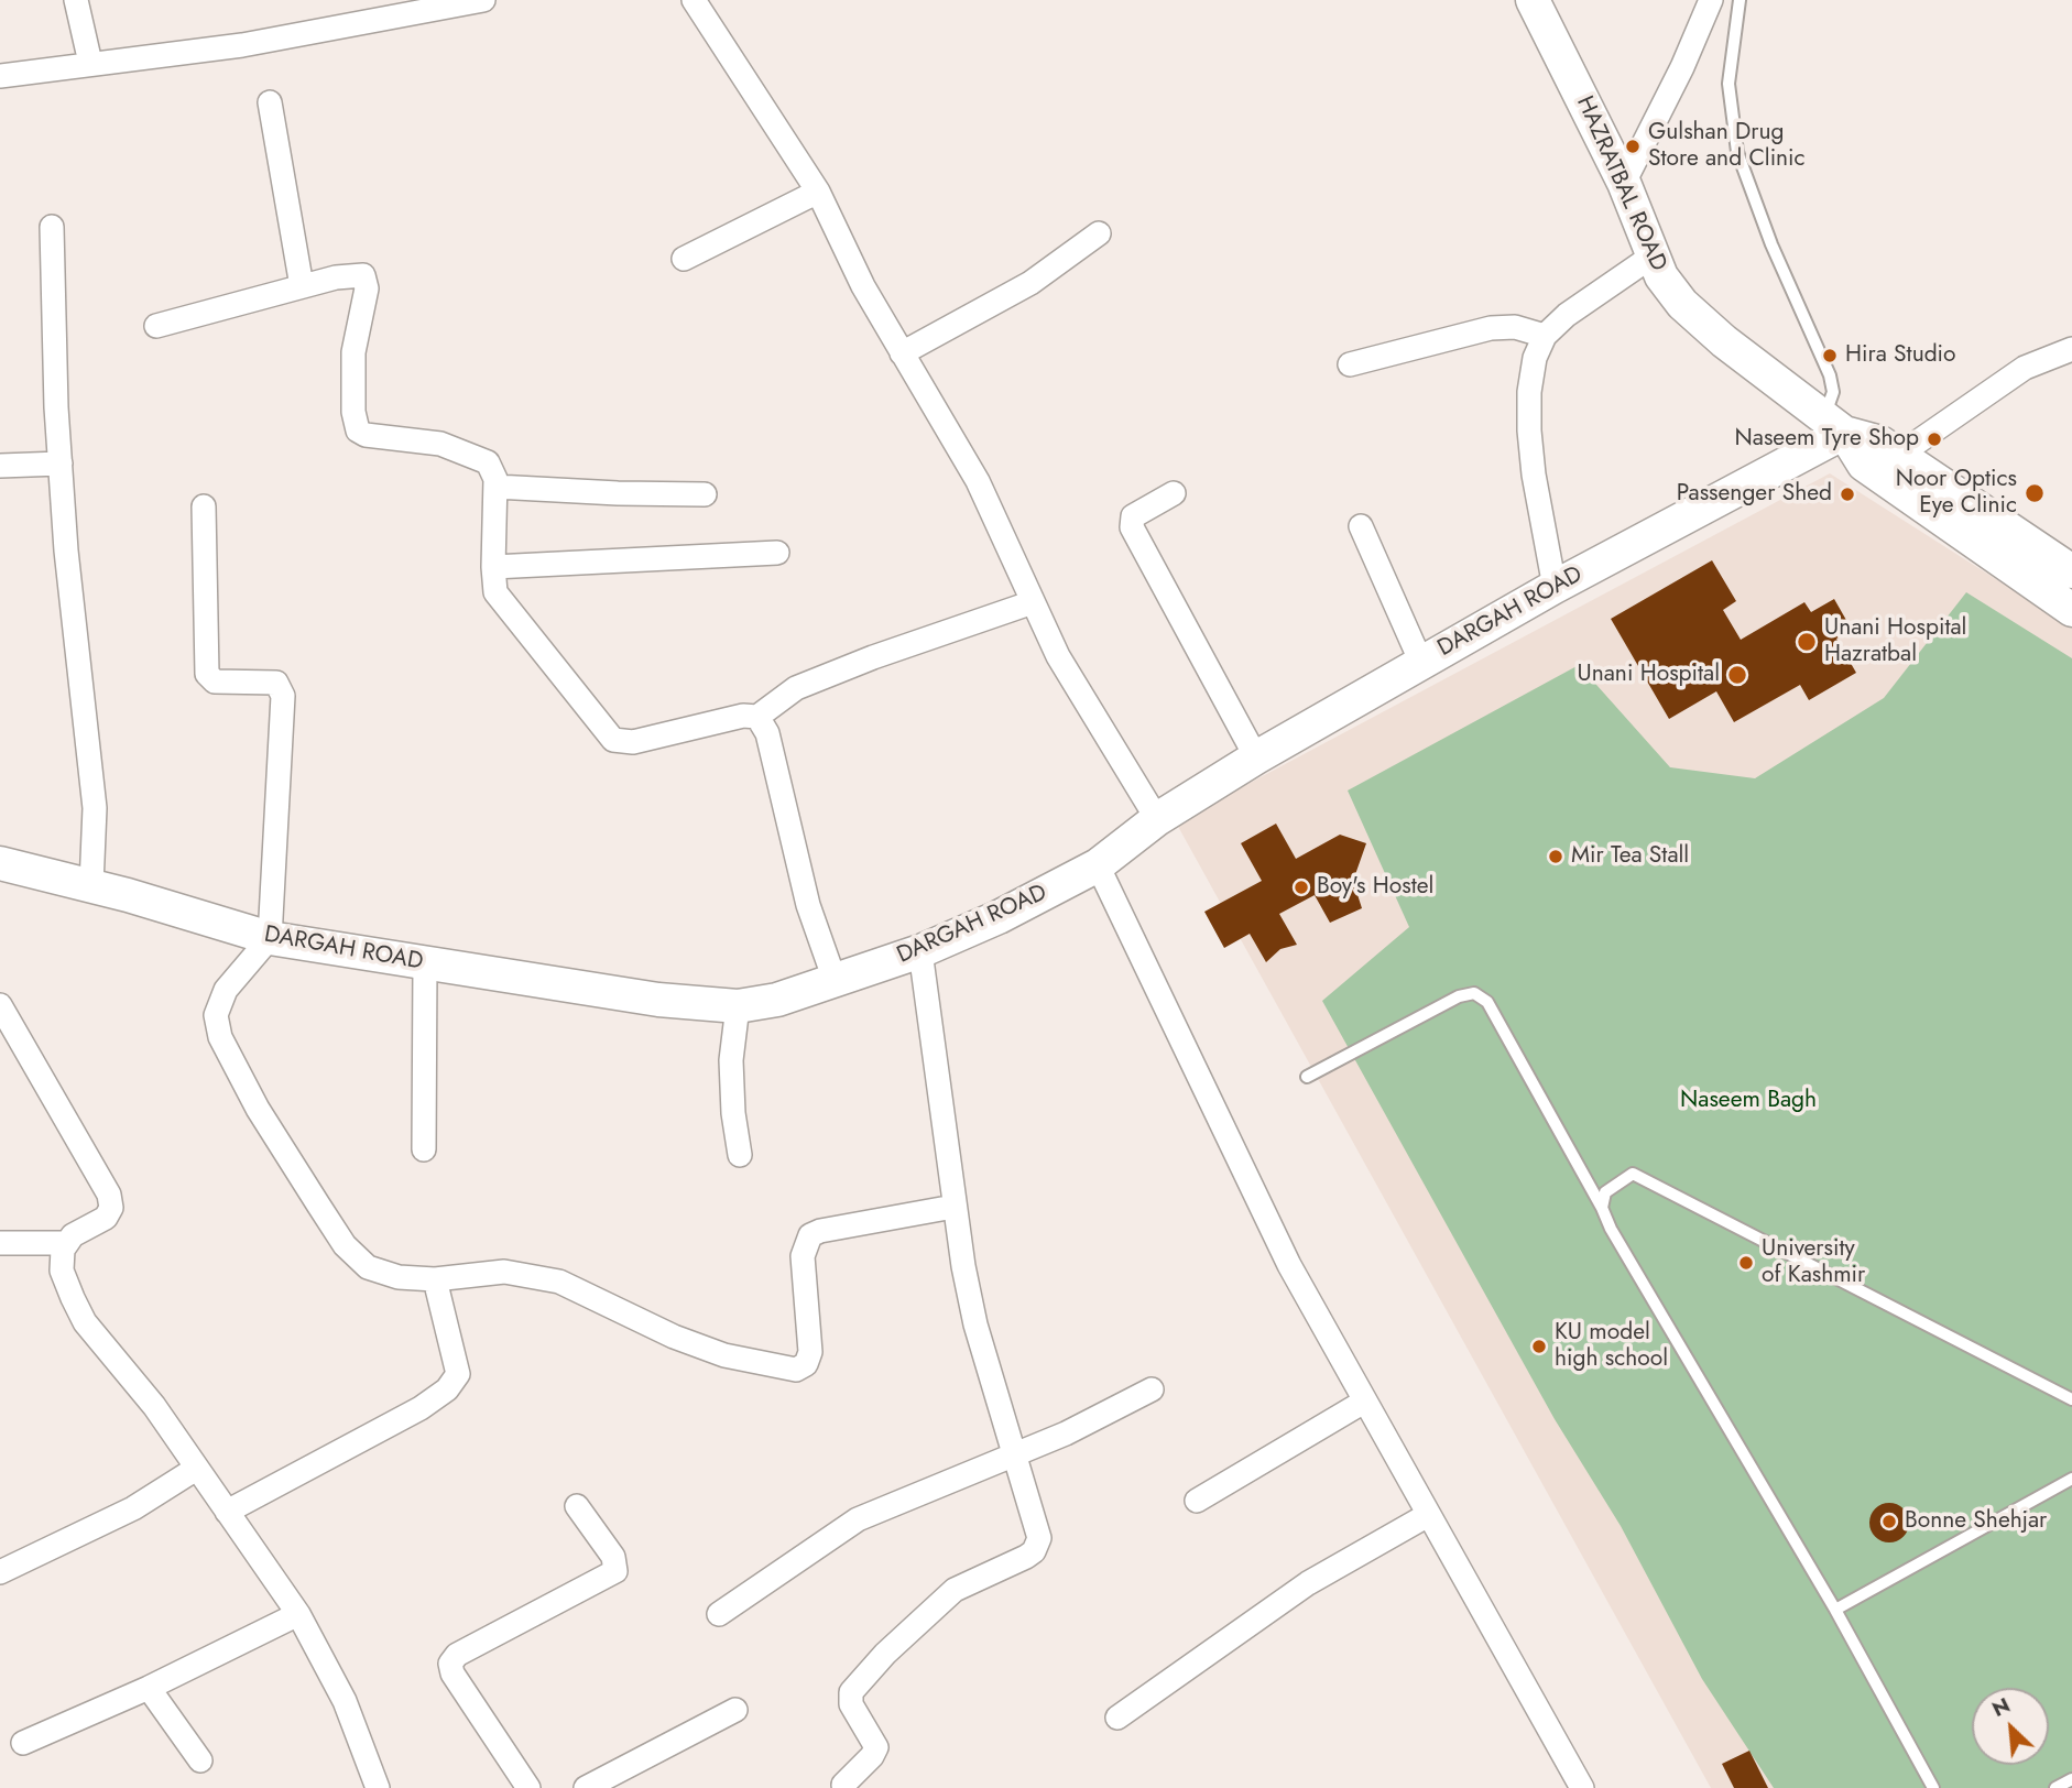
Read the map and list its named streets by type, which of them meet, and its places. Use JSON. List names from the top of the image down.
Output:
{
  "streets": {
    "street": ["HAZRATBAL ROAD", "DARGAH ROAD"]
  },
  "crossings": [
    ["HAZRATBAL ROAD", "DARGAH ROAD"]
  ],
  "parks": ["Naseem Bagh"],
  "places": [
    "Gulshan Drug Store and Clinic",
    "Hira Studio",
    "Naseem Tyre Shop",
    "Noor Optics Eye Clinic",
    "Passenger Shed",
    "Unani Hospital Hazratbal",
    "Unani Hospital",
    "Mir Tea Stall",
    "Boy's Hostel",
    "University of Kashmir",
    "KU model high school",
    "Bonne Shehjar"
  ],
  "north": "top left"
}
